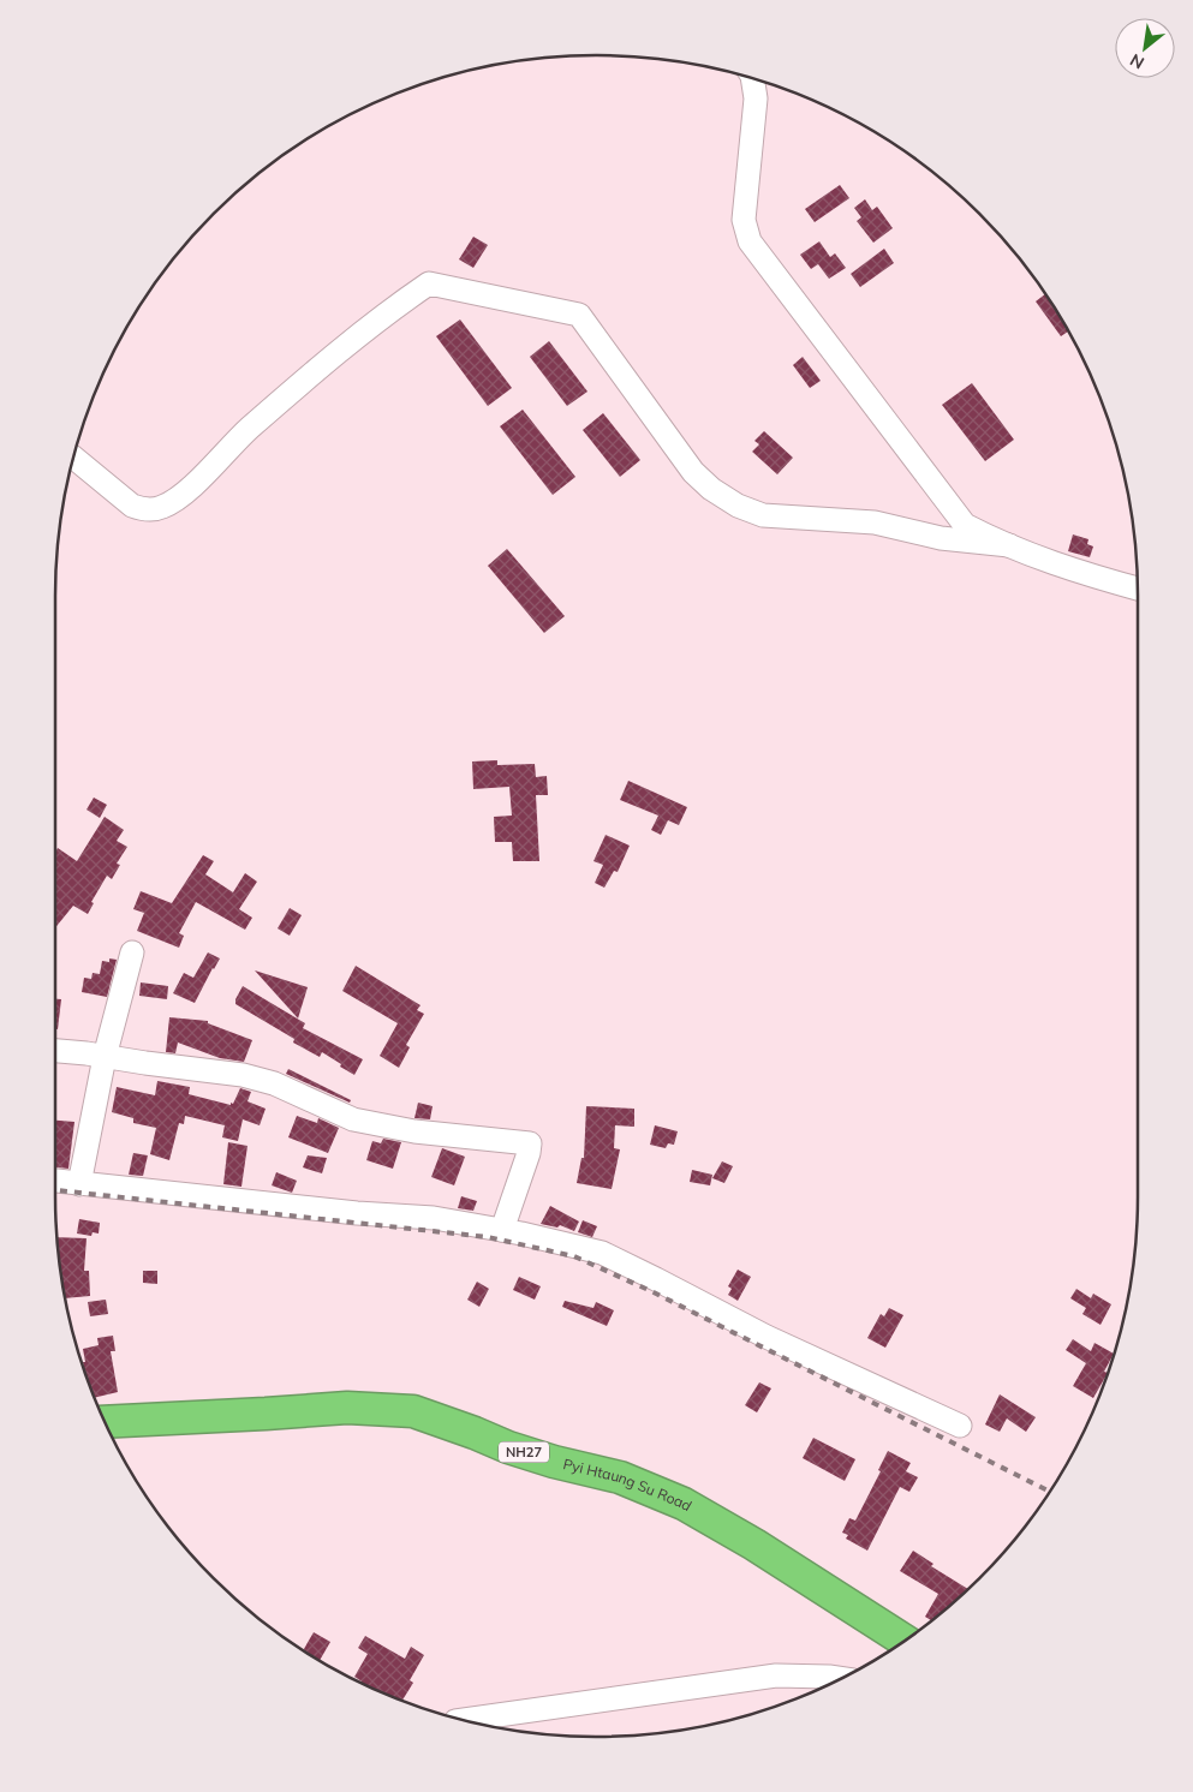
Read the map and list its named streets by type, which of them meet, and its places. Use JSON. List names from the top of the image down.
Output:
{
  "streets": {
    "highway": ["NH27", "Pyi Htaung Su Road"]
  },
  "north": "bottom left"
}
